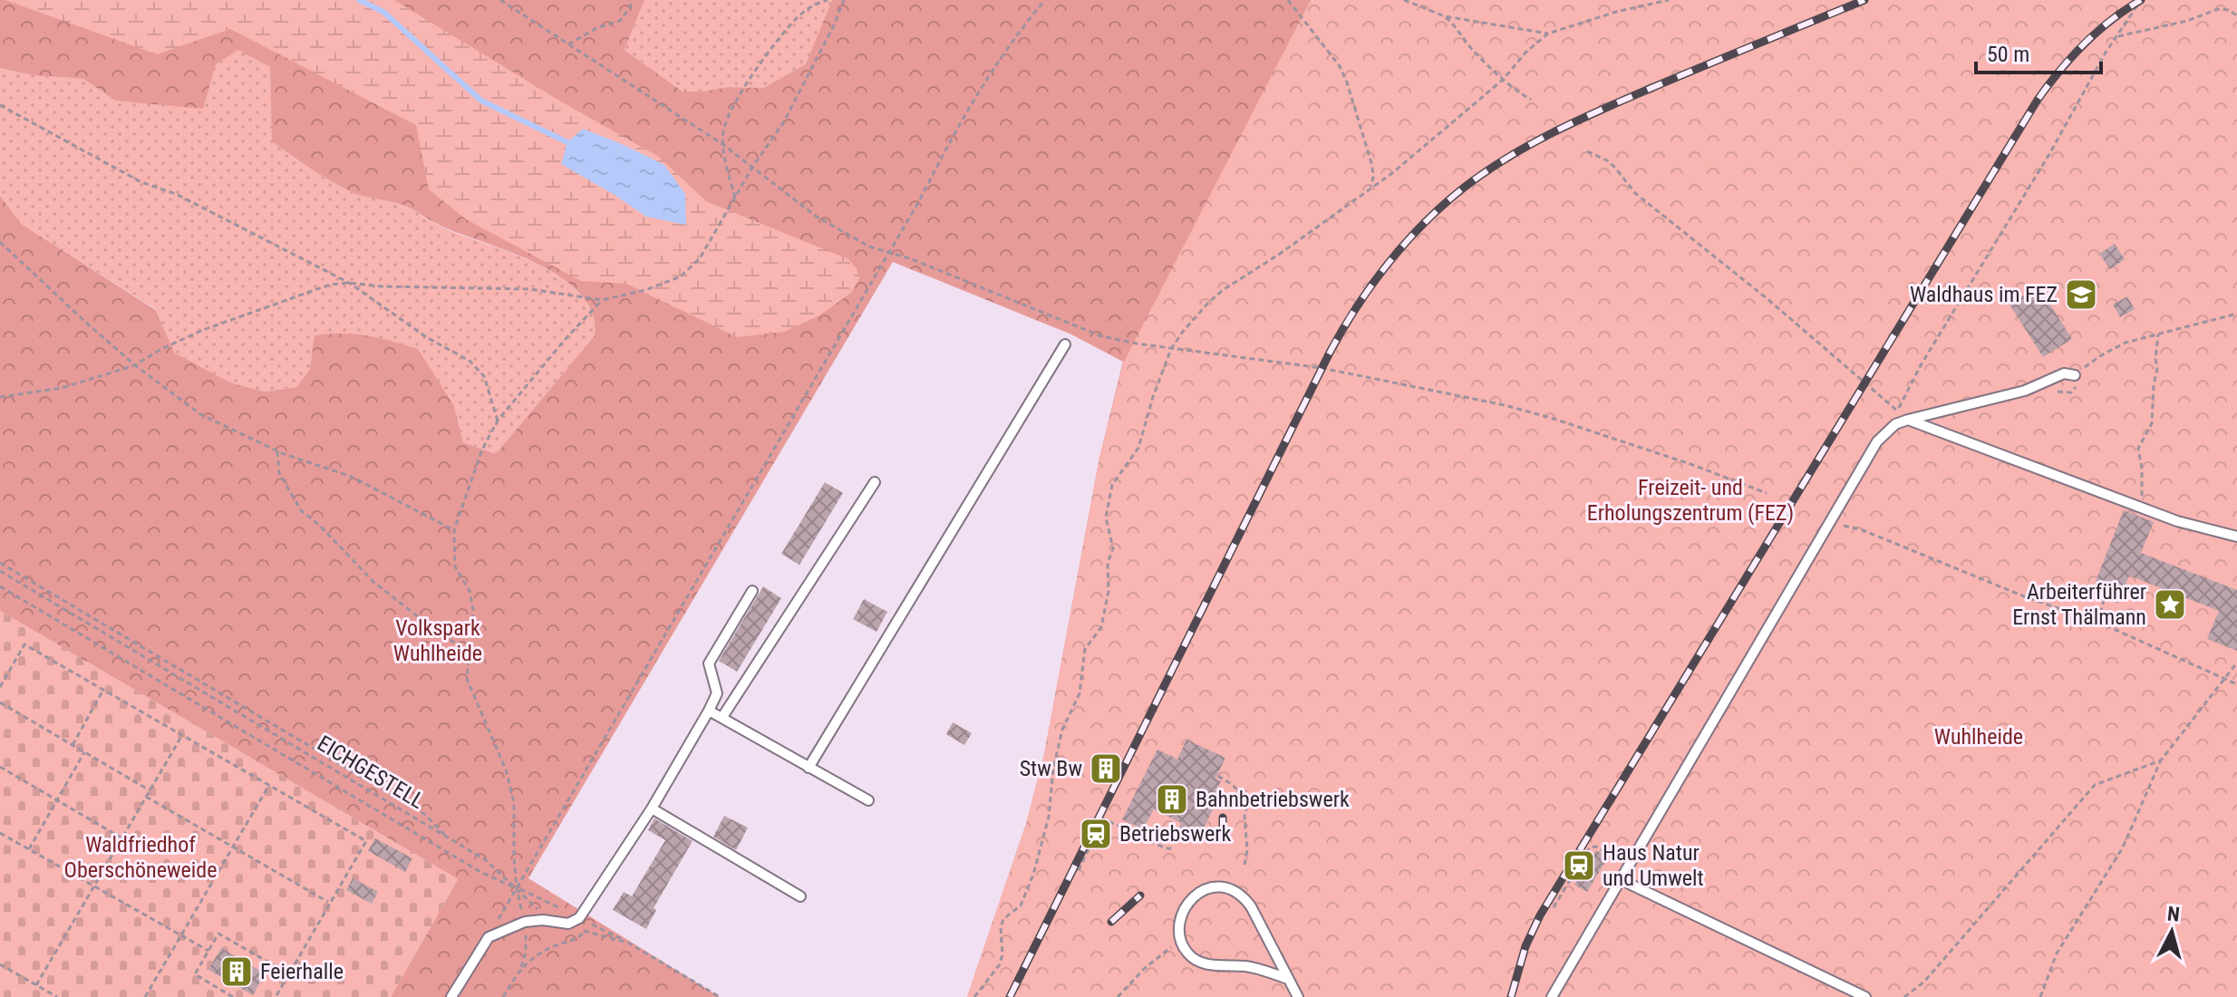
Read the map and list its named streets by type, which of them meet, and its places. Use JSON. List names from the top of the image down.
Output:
{
  "streets": {
    "path": ["EICHGESTELL"]
  },
  "parks": [
    "Freizeit- und Erholungszentrum (FEZ)",
    "Volkspark Wuhlheide",
    "Wuhlheide",
    "Waldfriedhof Oberschöneweide"
  ],
  "places": {
    "school or university": ["Waldhaus im FEZ"],
    "place": ["Arbeiterführer Ernst Thälmann"],
    "building": ["Stw Bw", "Bahnbetriebswerk", "Feierhalle"],
    "station": ["Betriebswerk", "Haus Natur und Umwelt"]
  },
  "scale_bar": "50 m",
  "north": "top"
}
